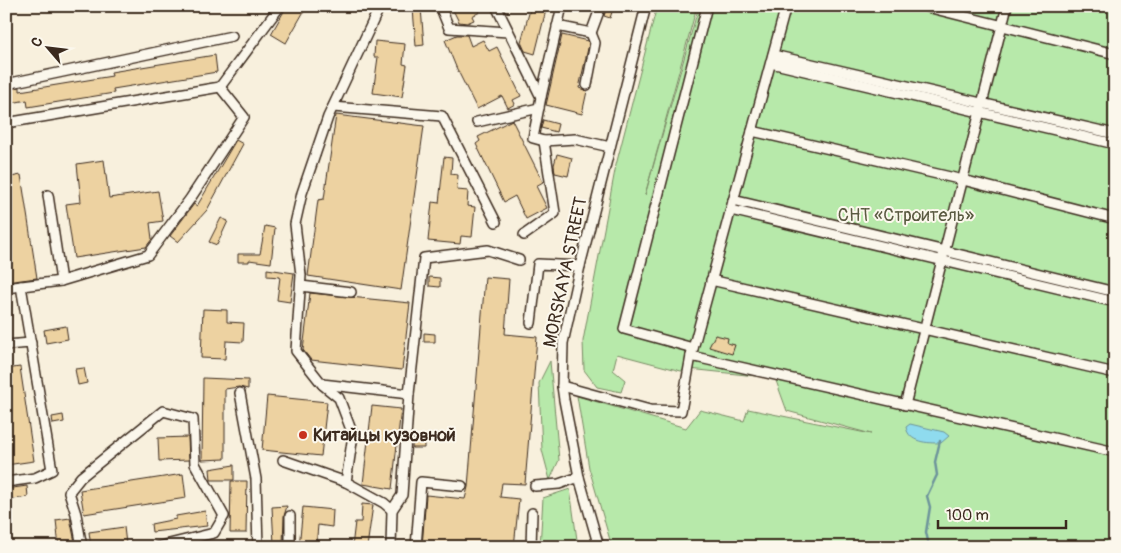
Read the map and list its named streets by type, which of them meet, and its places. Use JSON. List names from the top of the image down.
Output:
{
  "streets": {
    "street": ["MORSKAYA STREET"]
  },
  "parks": ["СНТ «Строитель»"],
  "places": ["Китайцы кузовной"],
  "scale_bar": "100 m",
  "north": "top left"
}
